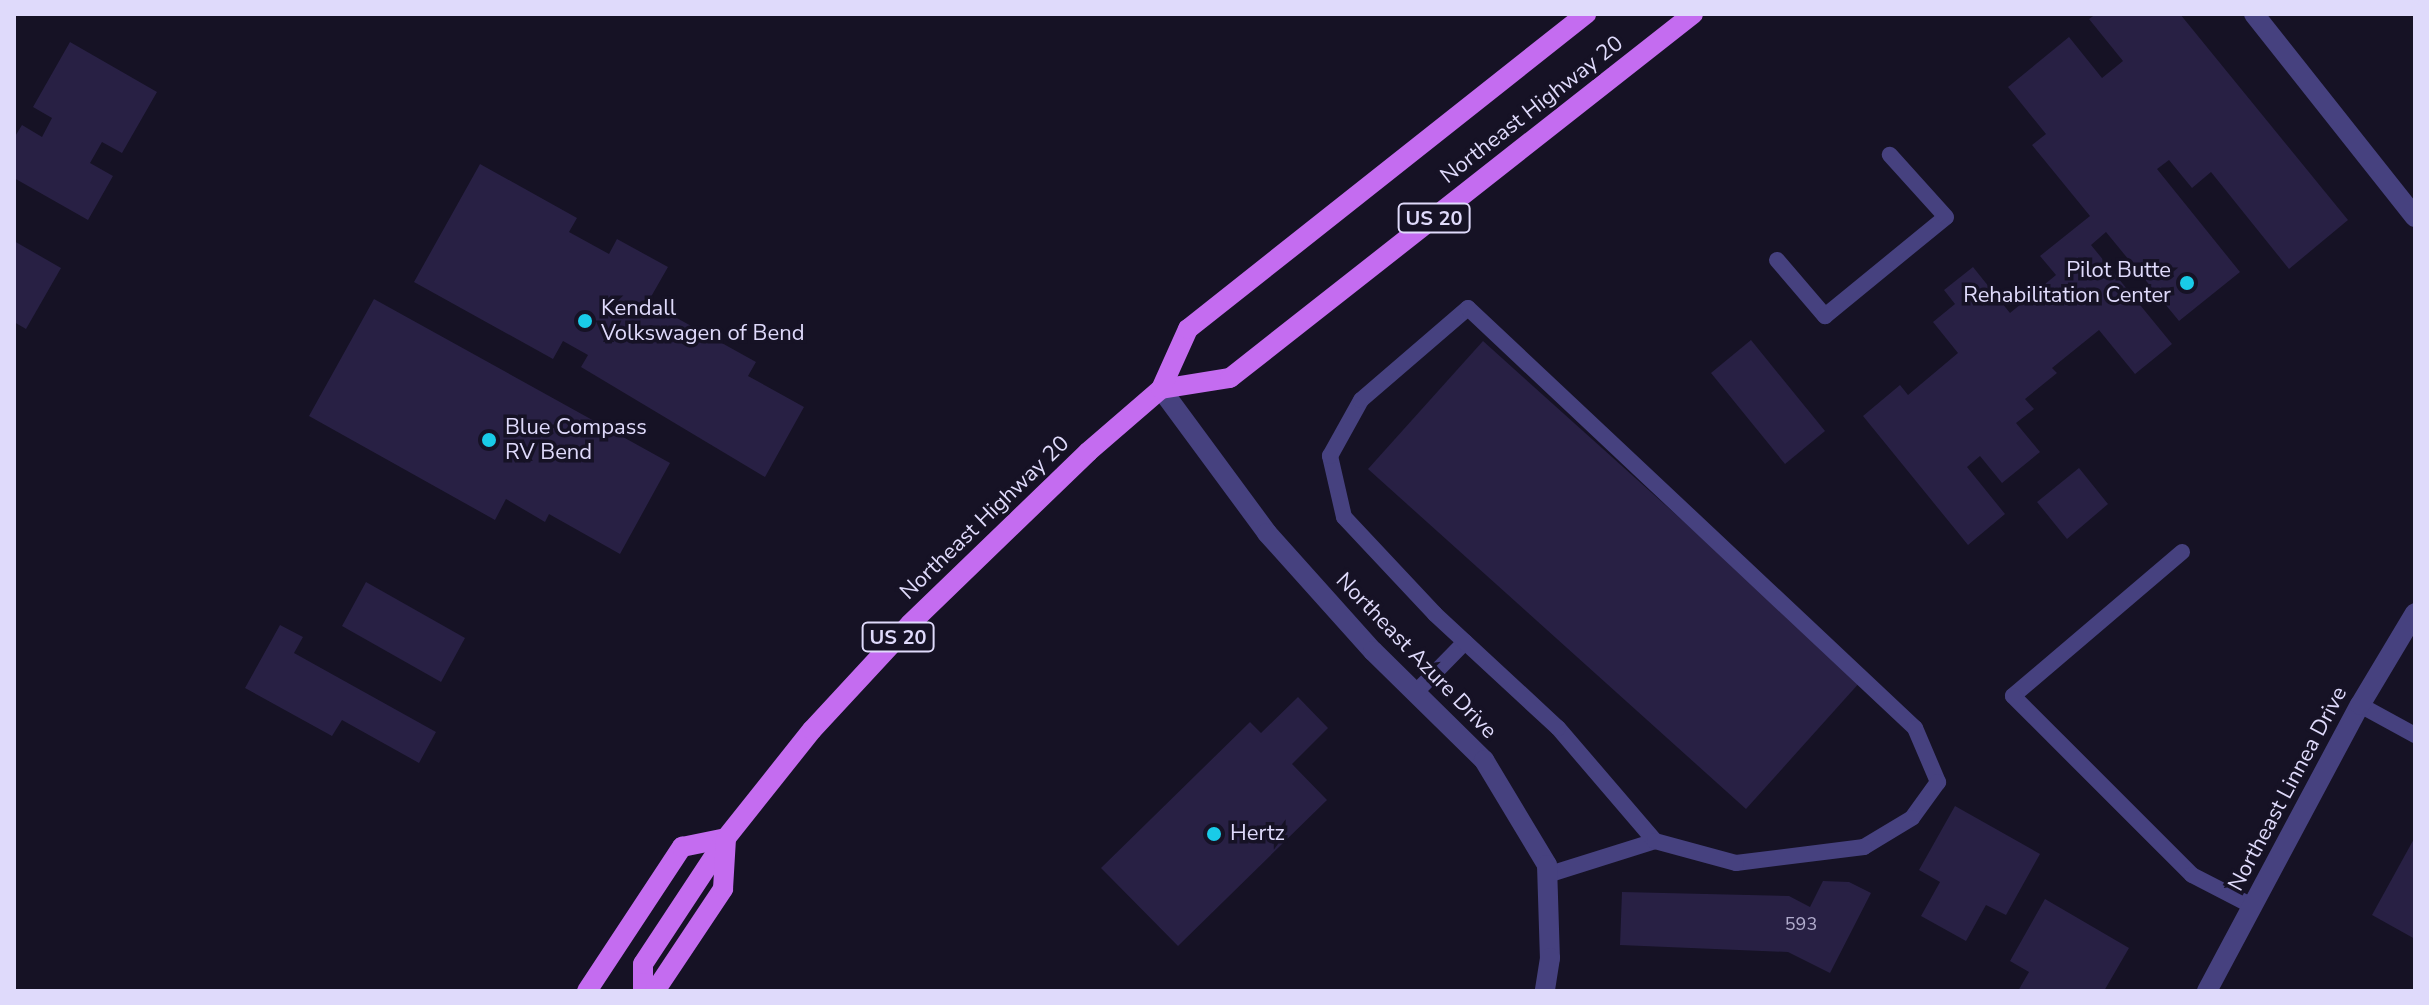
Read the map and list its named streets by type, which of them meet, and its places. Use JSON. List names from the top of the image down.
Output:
{
  "streets": {
    "main road": ["Northeast Highway 20", "US 20"],
    "street": ["Northeast Azure Drive", "Northeast Linnea Drive"]
  },
  "crossings": [
    ["Northeast Highway 20", "Northeast Azure Drive"]
  ],
  "places": [
    "Pilot Butte Rehabilitation Center",
    "Kendall Volkswagen of Bend",
    "Blue Compass RV Bend",
    "Hertz"
  ],
  "house_numbers": ["593"]
}
